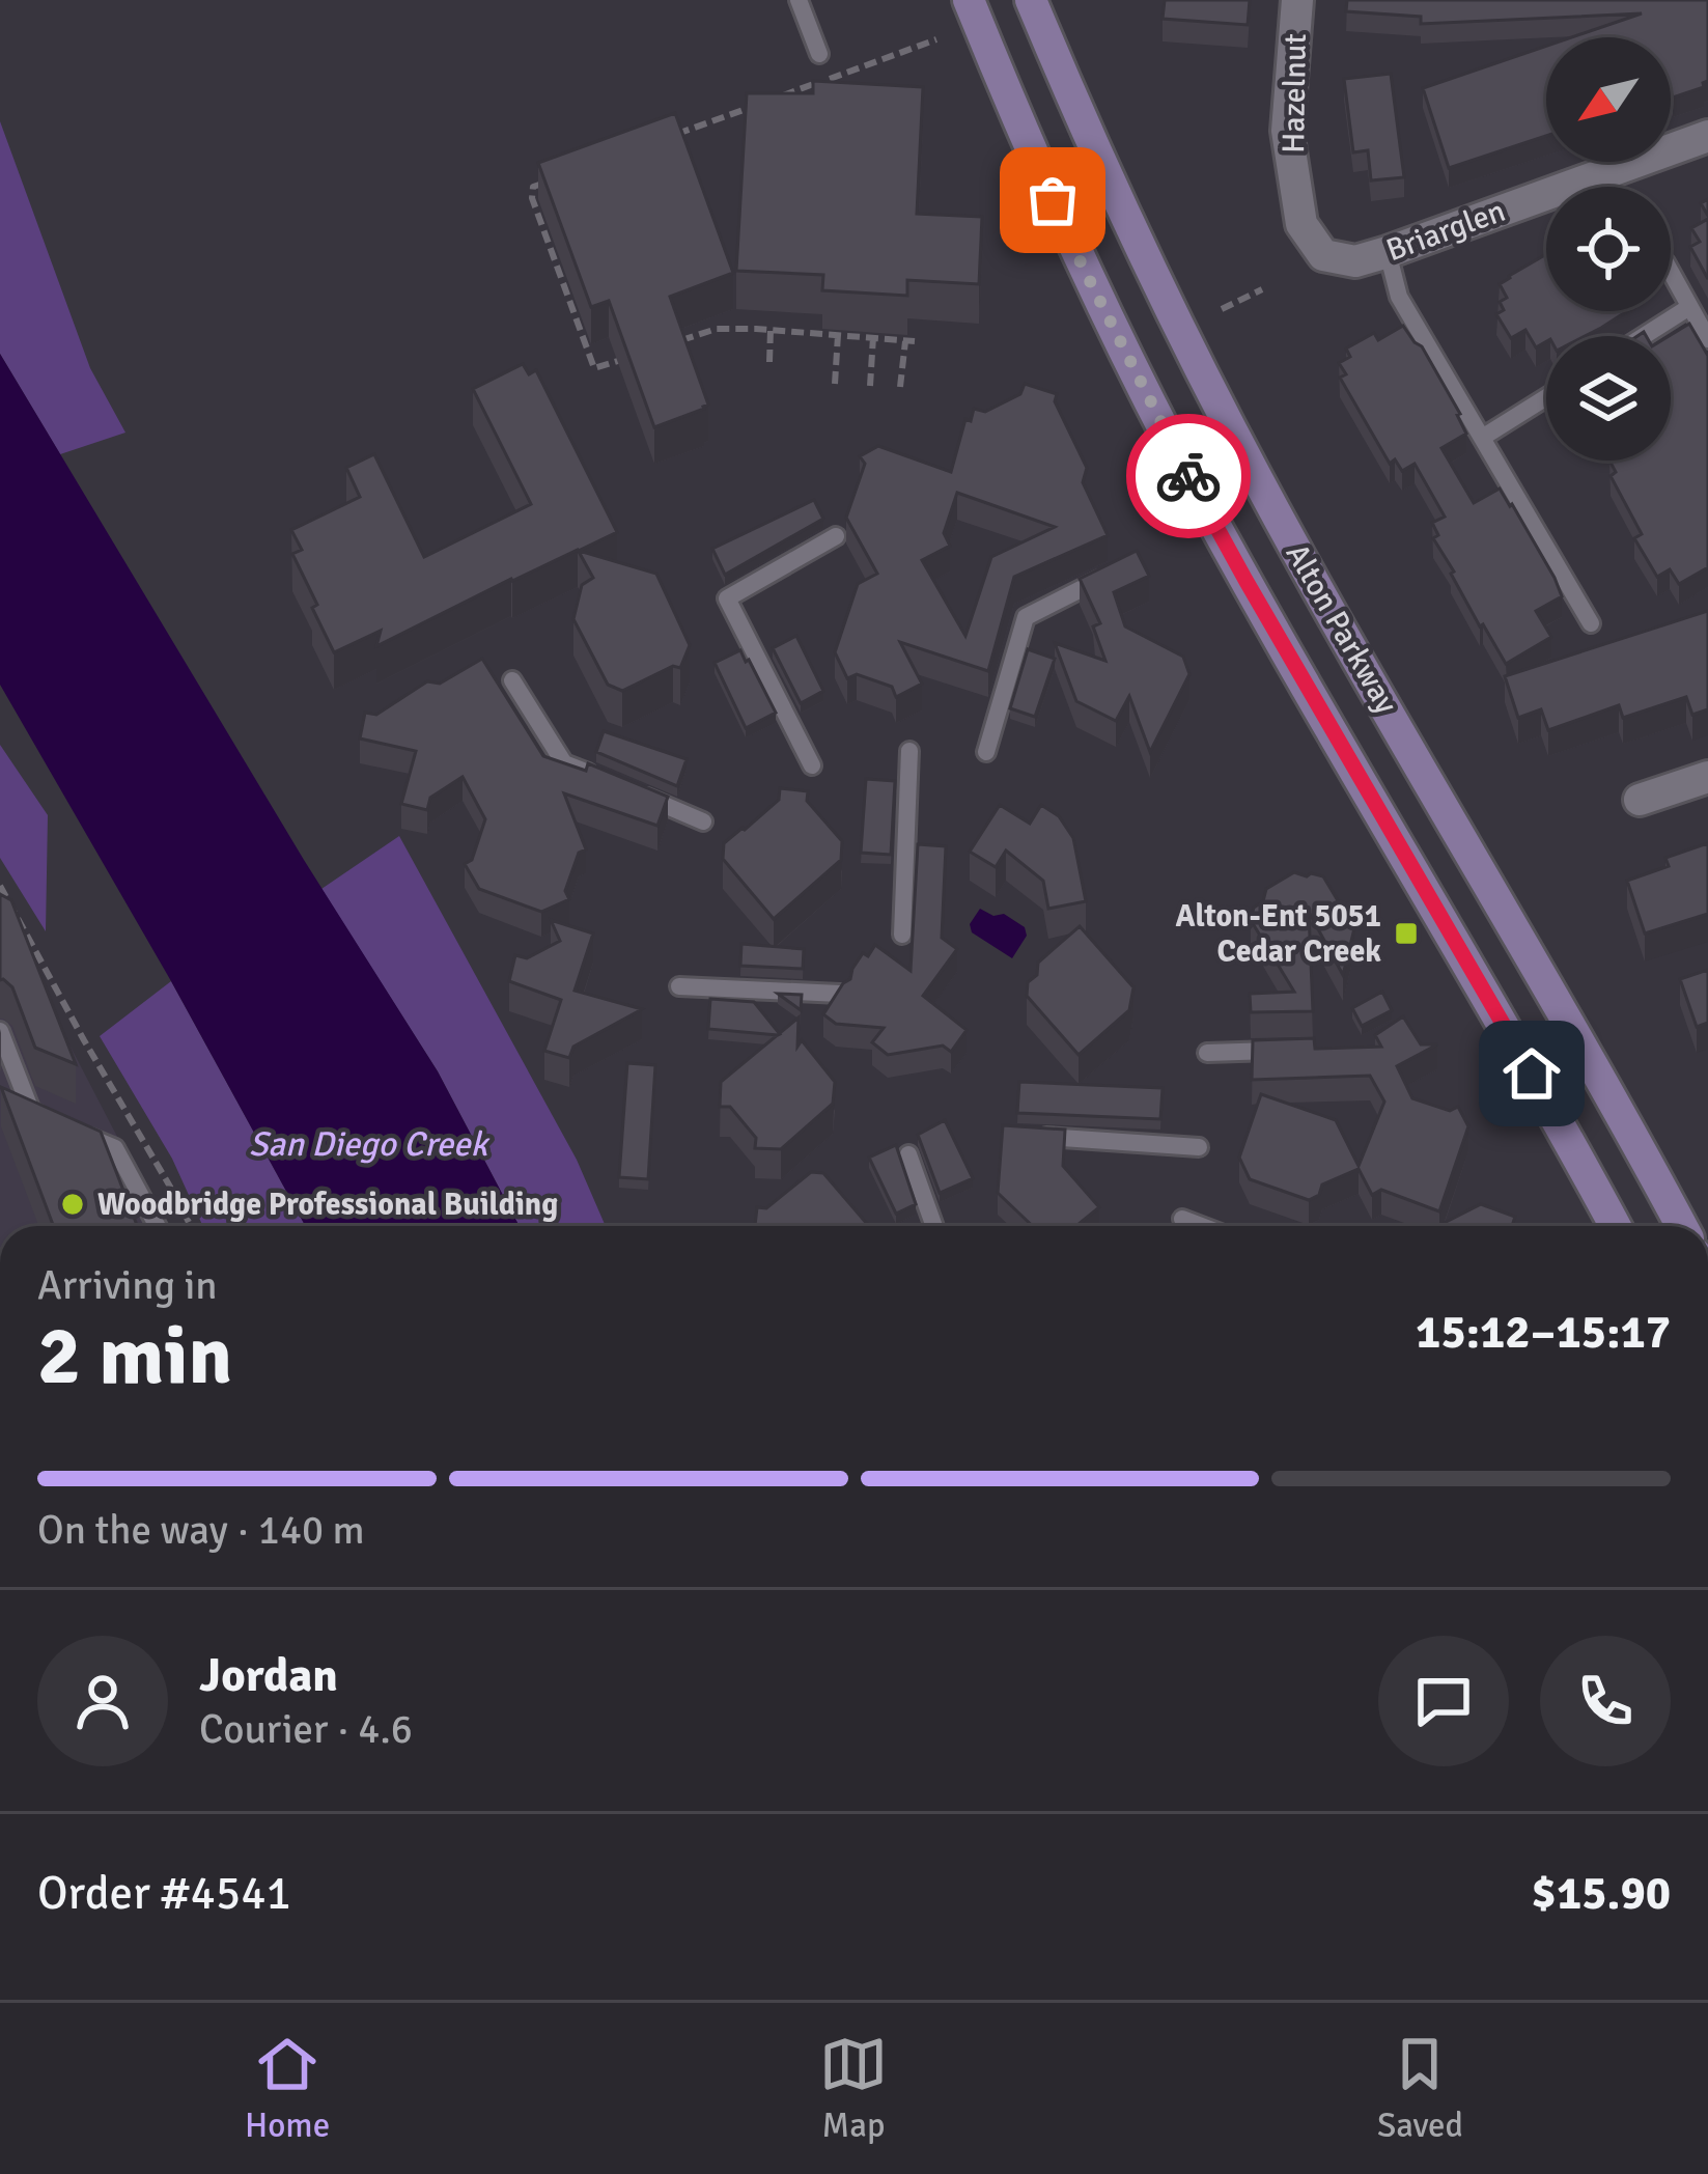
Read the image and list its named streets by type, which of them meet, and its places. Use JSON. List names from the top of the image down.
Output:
{
  "streets": {
    "main road": ["Alton Parkway"],
    "street": ["Hazelnut", "Briarglen"]
  },
  "crossings": [
    ["Hazelnut", "Briarglen"]
  ],
  "water": ["San Diego Creek"],
  "places": {
    "transit": ["Alton-Ent 5051 Cedar Creek"],
    "other": ["Woodbridge Professional Building"]
  },
  "north": "bottom left",
  "page": {
    "heading": ["2 min", "Arriving in", "15:12–15:17"],
    "panel": [
      "Jordan",
      "Courier · 4.6",
      "Order #4541",
      "$15.90"
    ],
    "bar": "On the way · 140 m",
    "tabs": ["Home", "Map", "Saved"]
  }
}
